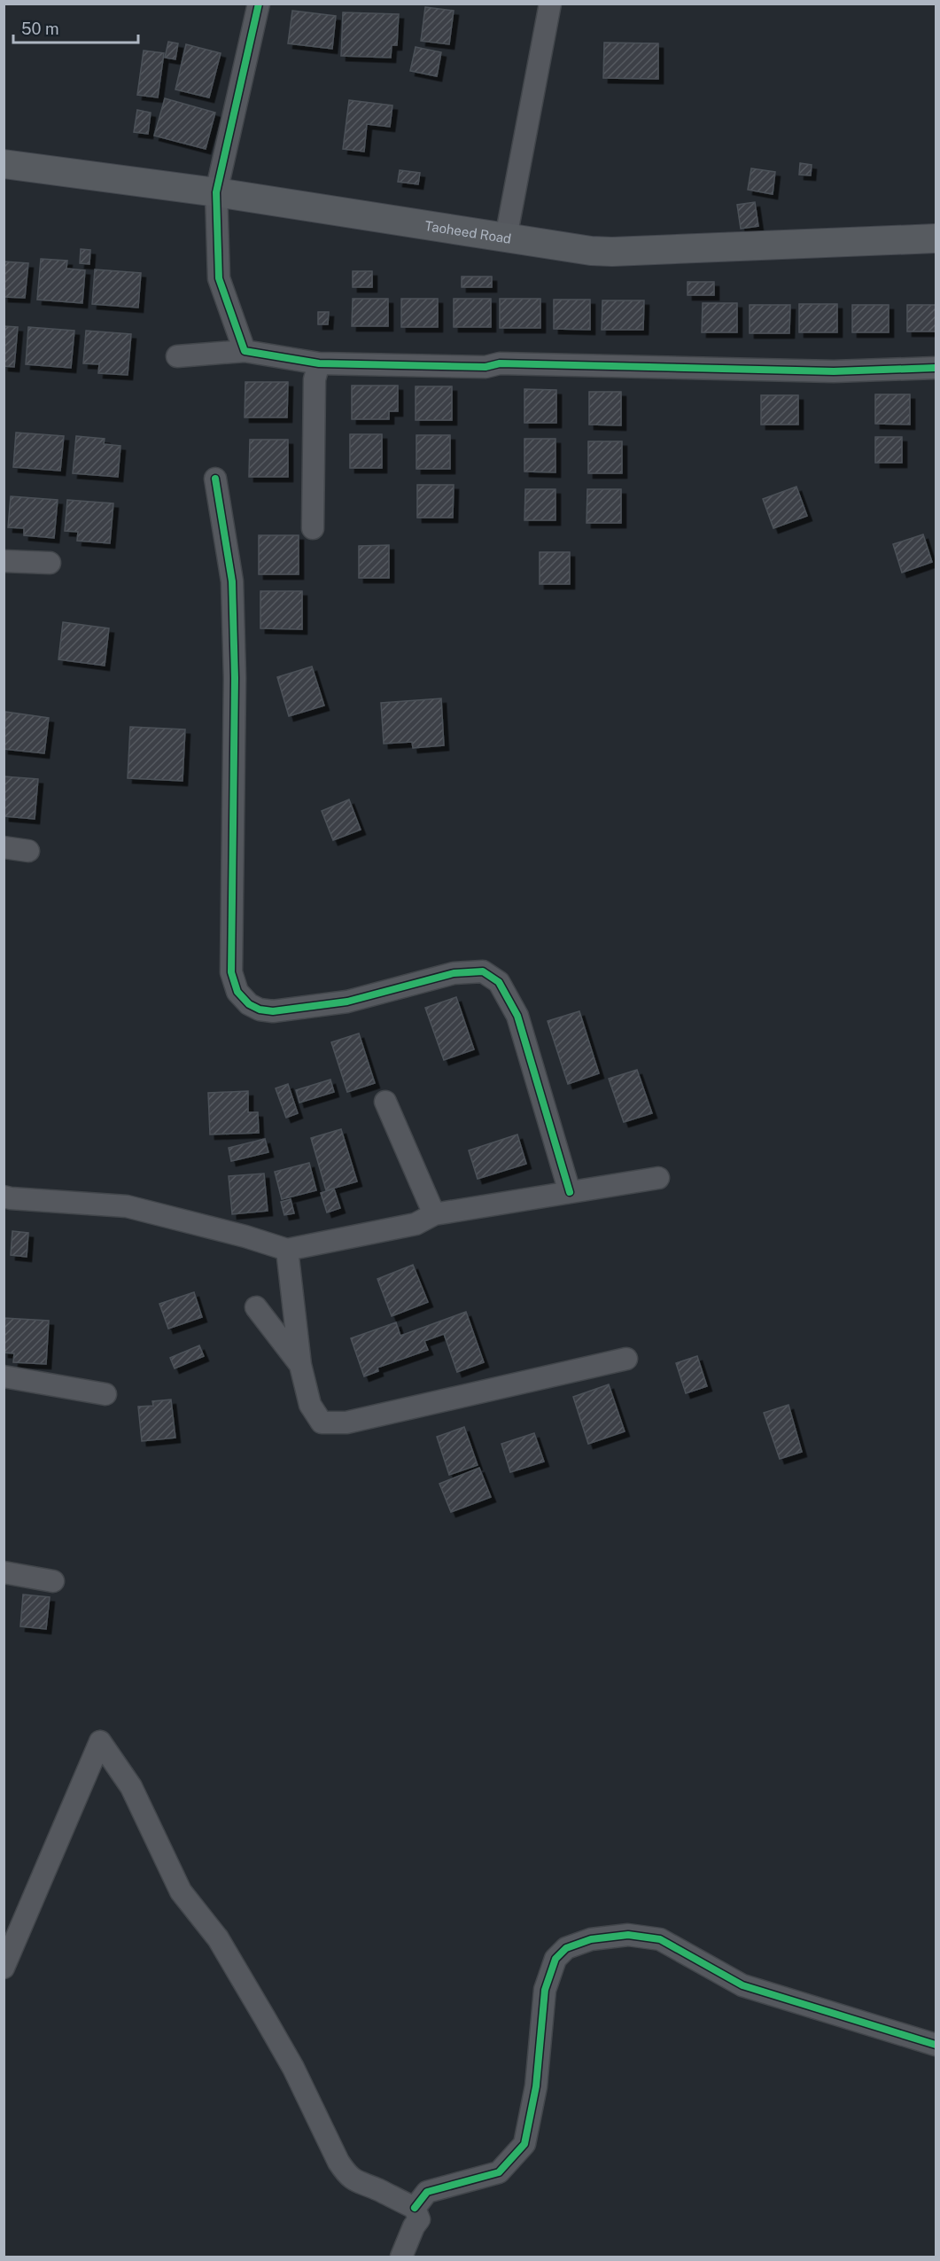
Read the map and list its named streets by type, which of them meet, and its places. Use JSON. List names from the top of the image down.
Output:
{
  "streets": {
    "main road": ["Taoheed Road"]
  },
  "scale_bar": "50 m"
}
